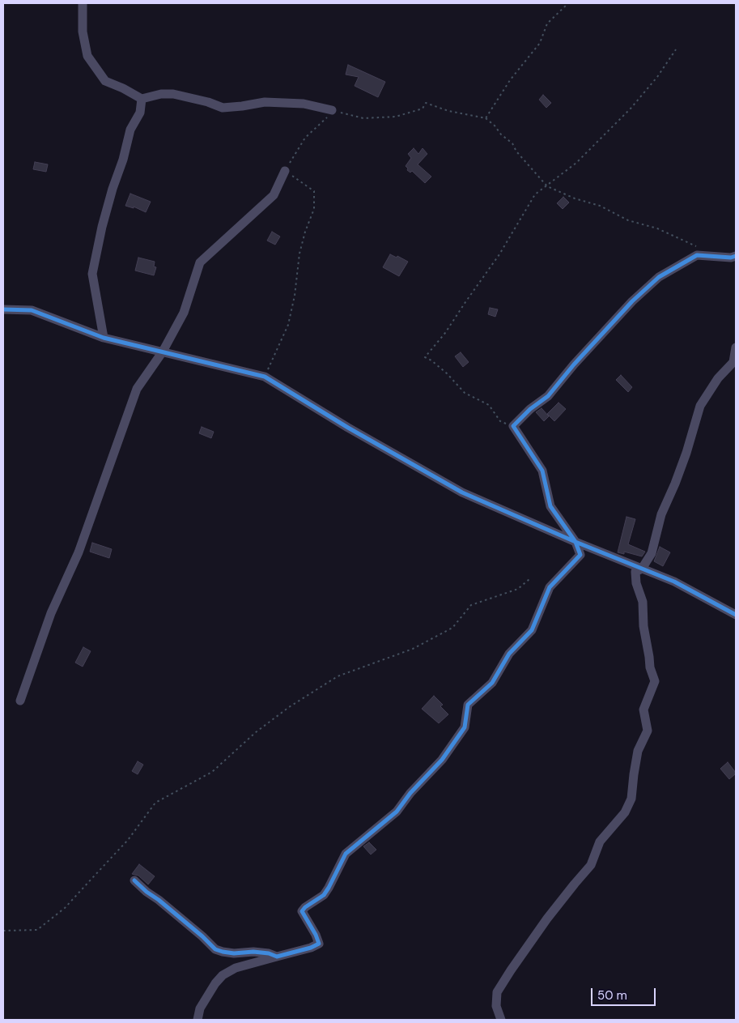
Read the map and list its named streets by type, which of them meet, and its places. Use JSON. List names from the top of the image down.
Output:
{
  "scale_bar": "50 m"
}
